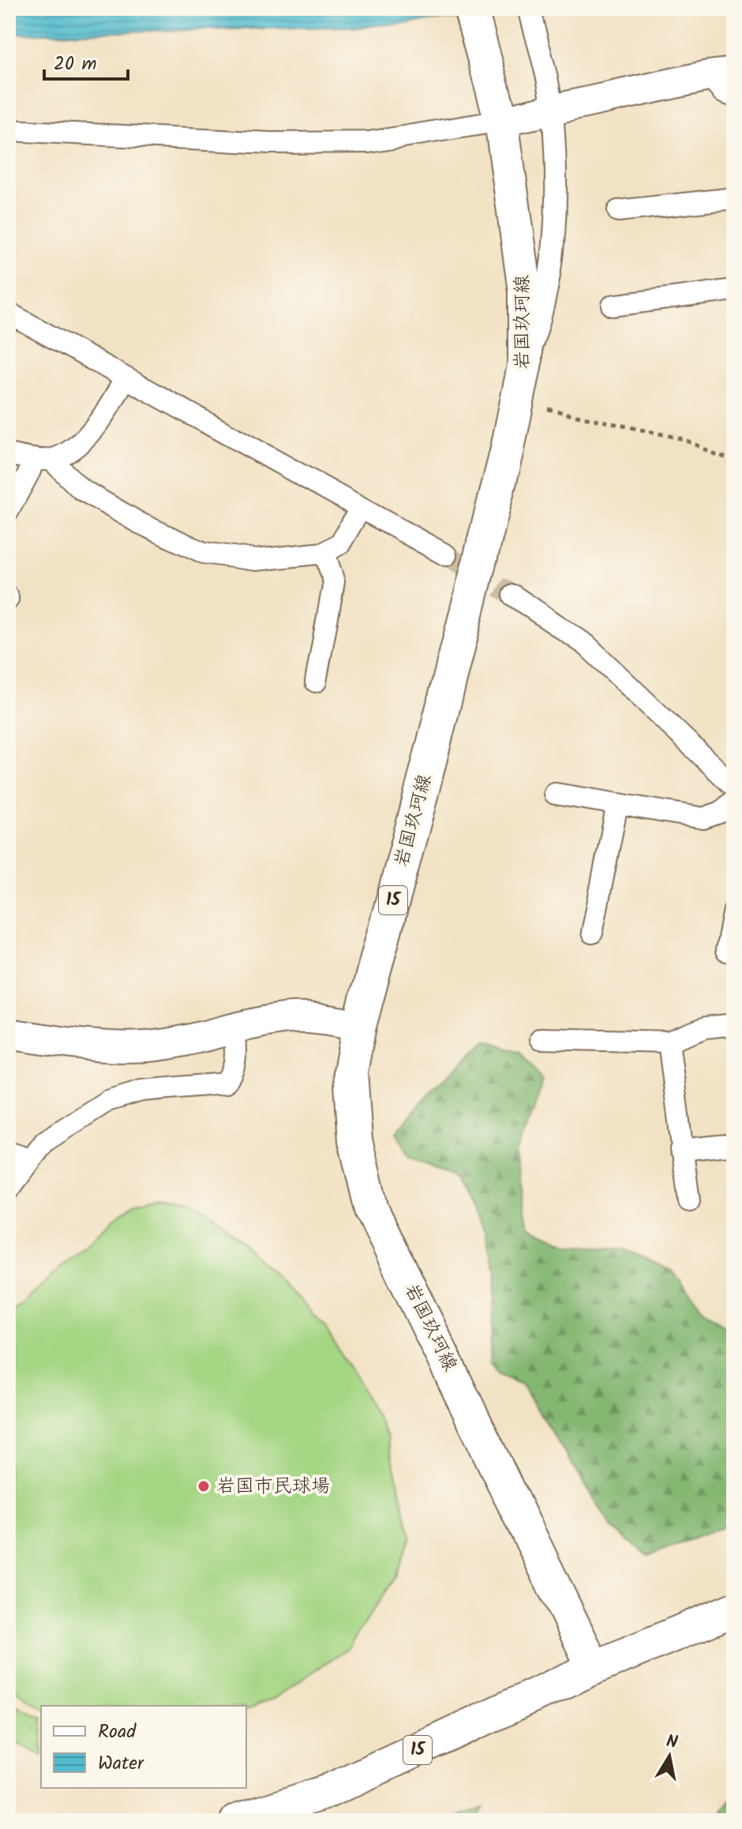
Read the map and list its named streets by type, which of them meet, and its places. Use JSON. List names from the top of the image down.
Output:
{
  "streets": {
    "main road": ["岩国玖珂線", "15"]
  },
  "crossings": [
    ["岩国玖珂線", "15"]
  ],
  "places": ["岩国市民球場"],
  "legend": ["Road", "Water"],
  "scale_bar": "20 m",
  "north": "top"
}
